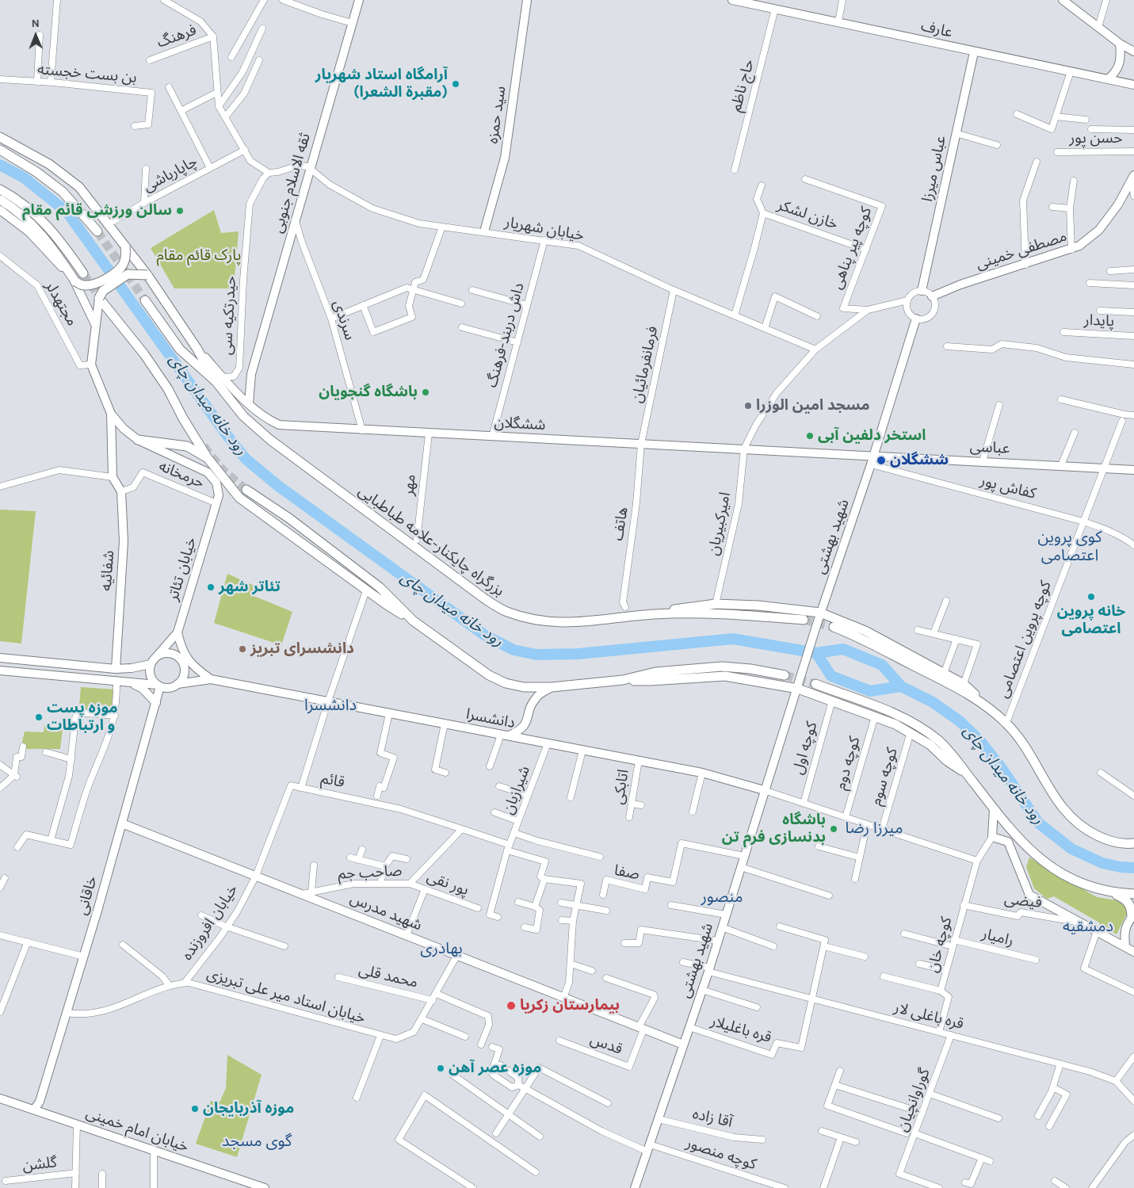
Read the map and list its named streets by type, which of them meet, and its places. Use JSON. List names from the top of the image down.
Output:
{
  "streets": {
    "highway": ["بزرگراه چایکنار-علامه طباطبایی"],
    "main road": [
      "عارف",
      "سید حمزه",
      "عباس میرزا",
      "ثقه الاسلام جنوبی",
      "مصطفی خمینی",
      "ششگلان",
      "عباسى",
      "شهید بهشتى",
      "خیابان تئاتر",
      "شفائیه",
      "دانشسرا",
      "خاقانی",
      "شهید مدرس",
      "خیابان امام خمینی"
    ],
    "street": [
      "فرهنگ",
      "بن بست خجسته",
      "حاج ناظم",
      "حسن پور",
      "چاپارباشی",
      "خازن لشکر",
      "خیابان شهریار",
      "کوچه پیر پناهی",
      "مجتهدلر",
      "حیدرتکیه سی",
      "سرندی",
      "پایدار",
      "داش دربند-فرهنگ",
      "فرمانفرمائیان",
      "حرمخانه",
      "مهر",
      "کفاش پور",
      "هاتف",
      "امیرکبیریان",
      "کوچه پروین اعتصامی",
      "کوچه اول",
      "کوچه دوم",
      "کوچه سوم",
      "قائم",
      "اتابکی",
      "شیرازبان",
      "صاحب جم",
      "صفا",
      "پور نقی",
      "فیضی",
      "خیابان افروزنده",
      "رامیار",
      "کوچه خان",
      "محمد قلی",
      "خیابان استاد میر علی تبریزی",
      "قره باغلی لار",
      "قره باغلیلار",
      "قدس",
      "گوراوانچیان",
      "آقا زاده",
      "کوچه منصور",
      "گلشن"
    ]
  },
  "crossings": [
    ["عارف", "حاج ناظم"],
    ["عارف", "عباس میرزا"],
    ["سید حمزه", "خیابان شهریار"],
    ["عباس میرزا", "مصطفی خمینی"],
    ["ثقه الاسلام جنوبی", "خیابان شهریار"],
    ["ثقه الاسلام جنوبی", "سرندی"],
    ["ثقه الاسلام جنوبی", "ششگلان"],
    ["خازن لشکر", "کوچه پیر پناهی"],
    ["خیابان شهریار", "داش دربند-فرهنگ"],
    ["خیابان شهریار", "فرمانفرمائیان"],
    ["حیدرتکیه سی", "ششگلان"],
    ["حیدرتکیه سی", "بزرگراه چایکنار-علامه طباطبایی"],
    ["سرندی", "ششگلان"],
    ["داش دربند-فرهنگ", "ششگلان"],
    ["فرمانفرمائیان", "ششگلان"],
    ["فرمانفرمائیان", "هاتف"],
    ["ششگلان", "عباسى"],
    ["ششگلان", "مهر"],
    ["ششگلان", "هاتف"],
    ["ششگلان", "امیرکبیریان"],
    ["ششگلان", "شهید بهشتى"],
    ["ششگلان", "بزرگراه چایکنار-علامه طباطبایی"],
    ["عباسى", "شهید بهشتى"],
    ["عباسى", "کوچه پروین اعتصامی"],
    ["حرمخانه", "خیابان تئاتر"],
    ["حرمخانه", "شفائیه"],
    ["کفاش پور", "شهید بهشتى"],
    ["کفاش پور", "کوچه پروین اعتصامی"],
    ["شهید بهشتى", "دانشسرا"],
    ["شهید بهشتى", "صفا"],
    ["شهید بهشتى", "شهید مدرس"],
    ["شهید بهشتى", "قره باغلی لار"],
    ["شهید بهشتى", "قره باغلیلار"],
    ["شهید بهشتى", "آقا زاده"],
    ["شهید بهشتى", "کوچه منصور"],
    ["خیابان تئاتر", "خاقانی"],
    ["دانشسرا", "اتابکی"],
    ["دانشسرا", "شیرازبان"],
    ["قائم", "صاحب جم"],
    ["قائم", "شهید مدرس"],
    ["قائم", "خیابان افروزنده"],
    ["صاحب جم", "پور نقی"],
    ["صاحب جم", "شهید مدرس"],
    ["خاقانی", "شهید مدرس"],
    ["خاقانی", "خیابان استاد میر علی تبریزی"],
    ["خاقانی", "خیابان امام خمینی"],
    ["فیضی", "کوچه خان"],
    ["شهید مدرس", "خیابان افروزنده"],
    ["شهید مدرس", "خیابان استاد میر علی تبریزی"],
    ["شهید مدرس", "قدس"],
    ["خیابان افروزنده", "خیابان استاد میر علی تبریزی"],
    ["رامیار", "کوچه خان"],
    ["کوچه خان", "قره باغلی لار"],
    ["محمد قلی", "خیابان استاد میر علی تبریزی"],
    ["قره باغلی لار", "قره باغلیلار"],
    ["قره باغلی لار", "گوراوانچیان"]
  ],
  "districts": [
    "کوی پروین اعتصامی",
    "دانشسرا",
    "میرزا رضا",
    "منصور",
    "دمشقیه",
    "بهادری",
    "گوی مسجد"
  ],
  "water": ["رود خانه میدان چای"],
  "parks": ["پارک قائم مقام"],
  "places": [
    "آرامگاه استاد شهریار (مقبرة الشعرا)",
    "سالن ورزشی قائم مقام",
    "باشگاه گنجویان",
    "مسجد امین الوزرا",
    "استخر دلفین آبی",
    "ششگلان",
    "تئاتر شهر",
    "خانه پروین اعتصامی",
    "دانشسرای تبریز",
    "موزه پست و ارتباطات",
    "باشگاه بدنسازی فرم تن",
    "بیمارستان زکریا",
    "موزه عصر آهن",
    "موزه آذربایجان"
  ],
  "north": "top"
}
